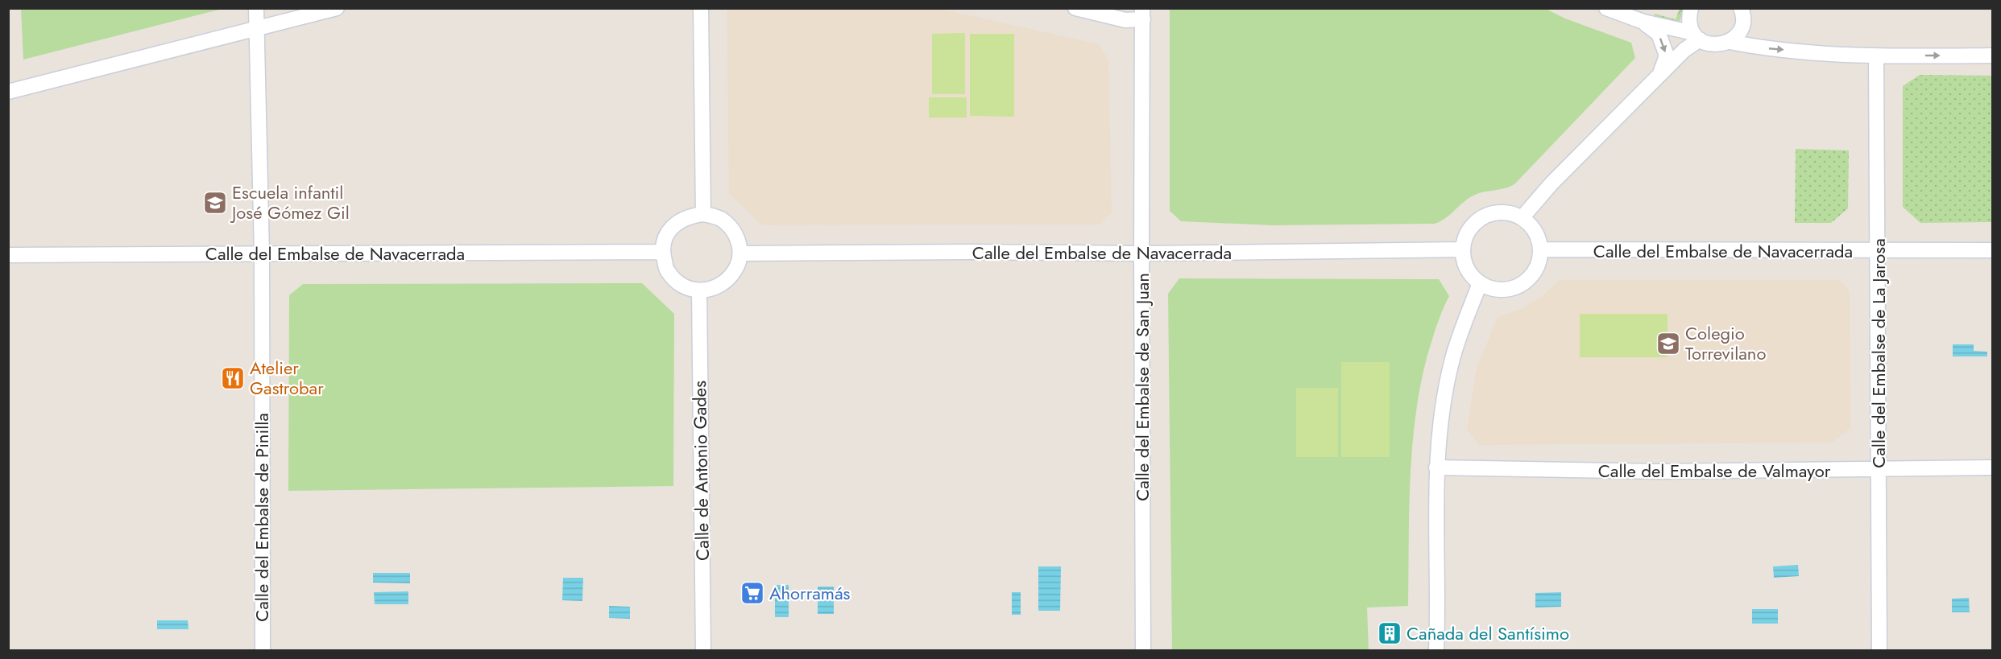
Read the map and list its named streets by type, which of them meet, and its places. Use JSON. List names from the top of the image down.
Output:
{
  "streets": {
    "street": [
      "Calle del Embalse de Navacerrada",
      "Calle del Embalse de La Jarosa",
      "Calle del Embalse de San Juan",
      "Calle de Antonio Gades",
      "Calle del Embalse de Valmayor",
      "Calle del Embalse de Pinilla"
    ]
  },
  "crossings": [
    ["Calle del Embalse de Navacerrada", "Calle del Embalse de La Jarosa"],
    ["Calle del Embalse de Navacerrada", "Calle del Embalse de San Juan"],
    ["Calle del Embalse de Navacerrada", "Calle de Antonio Gades"],
    ["Calle del Embalse de Navacerrada", "Calle del Embalse de Pinilla"],
    ["Calle del Embalse de La Jarosa", "Calle del Embalse de Valmayor"]
  ],
  "places": {
    "school or university": ["Escuela infantil José Gómez Gil", "Colegio Torrevilano"],
    "restaurant": ["Atelier Gastrobar"],
    "supermarket": ["Ahorramás"],
    "building": ["Cañada del Santísimo"]
  }
}
